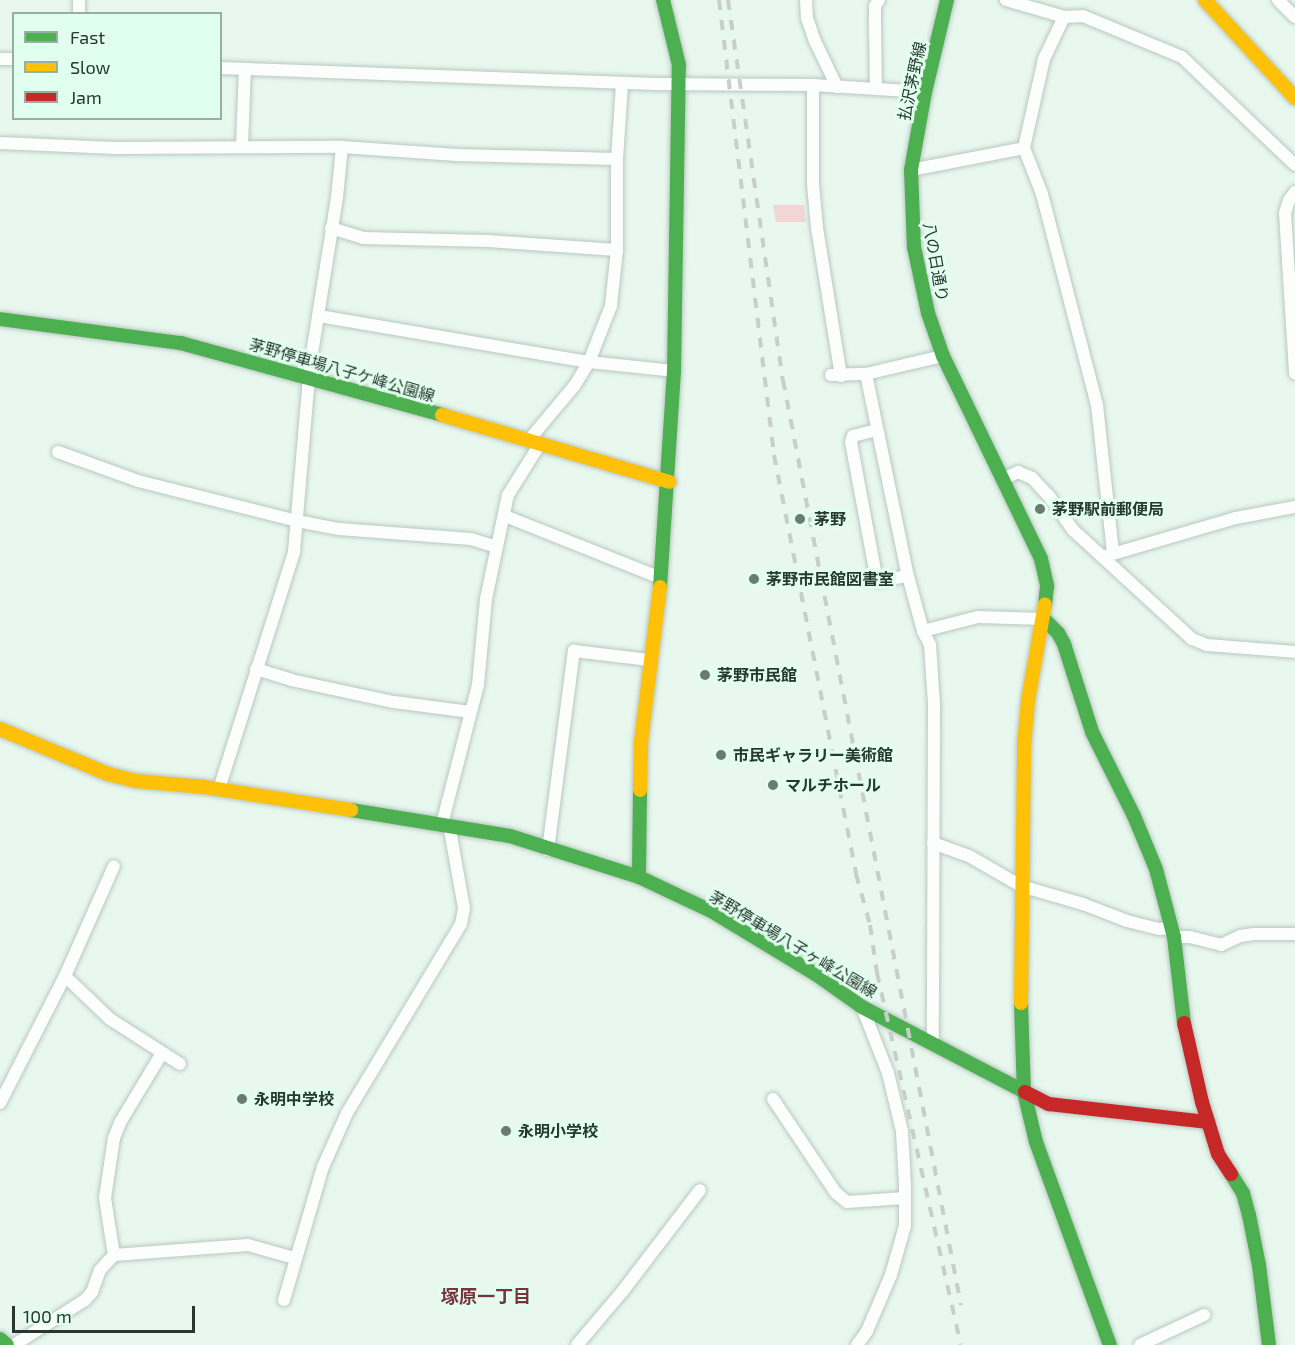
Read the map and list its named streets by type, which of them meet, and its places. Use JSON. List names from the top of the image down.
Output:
{
  "streets": {
    "main road": [
      "払沢茅野線",
      "八の日通り",
      "茅野停車場八子ケ峰公園線",
      "茅野停車場八子ヶ峰公園線"
    ]
  },
  "crossings": [
    ["払沢茅野線", "八の日通り"]
  ],
  "districts": ["塚原一丁目"],
  "places": [
    "茅野駅前郵便局",
    "茅野",
    "茅野市民館図書室",
    "茅野市民館",
    "市民ギャラリー美術館",
    "マルチホール",
    "永明中学校",
    "永明小学校"
  ],
  "legend": ["Fast", "Slow", "Jam"],
  "scale_bar": "100 m"
}
